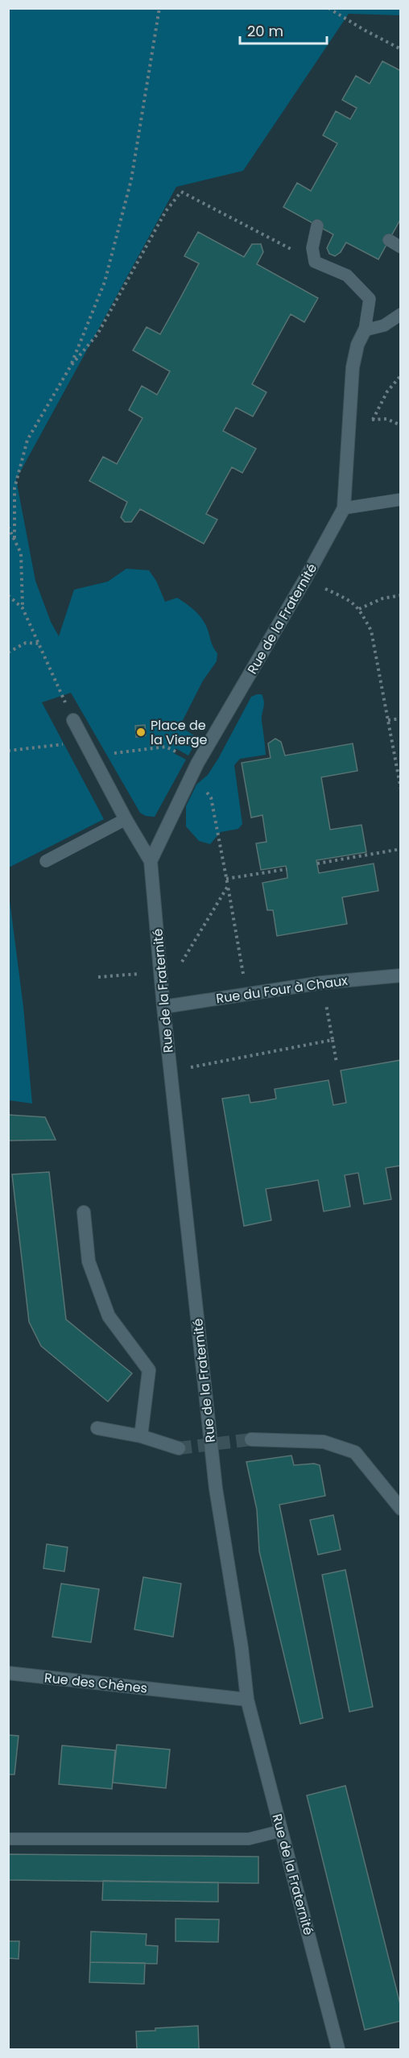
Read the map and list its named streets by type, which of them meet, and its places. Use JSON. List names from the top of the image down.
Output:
{
  "streets": {
    "street": ["Rue de la Fraternité", "Rue du Four à Chaux", "Rue des Chênes"]
  },
  "crossings": [
    ["Rue de la Fraternité", "Rue du Four à Chaux"],
    ["Rue de la Fraternité", "Rue des Chênes"]
  ],
  "places": ["Place de la Vierge"],
  "scale_bar": "20 m"
}
